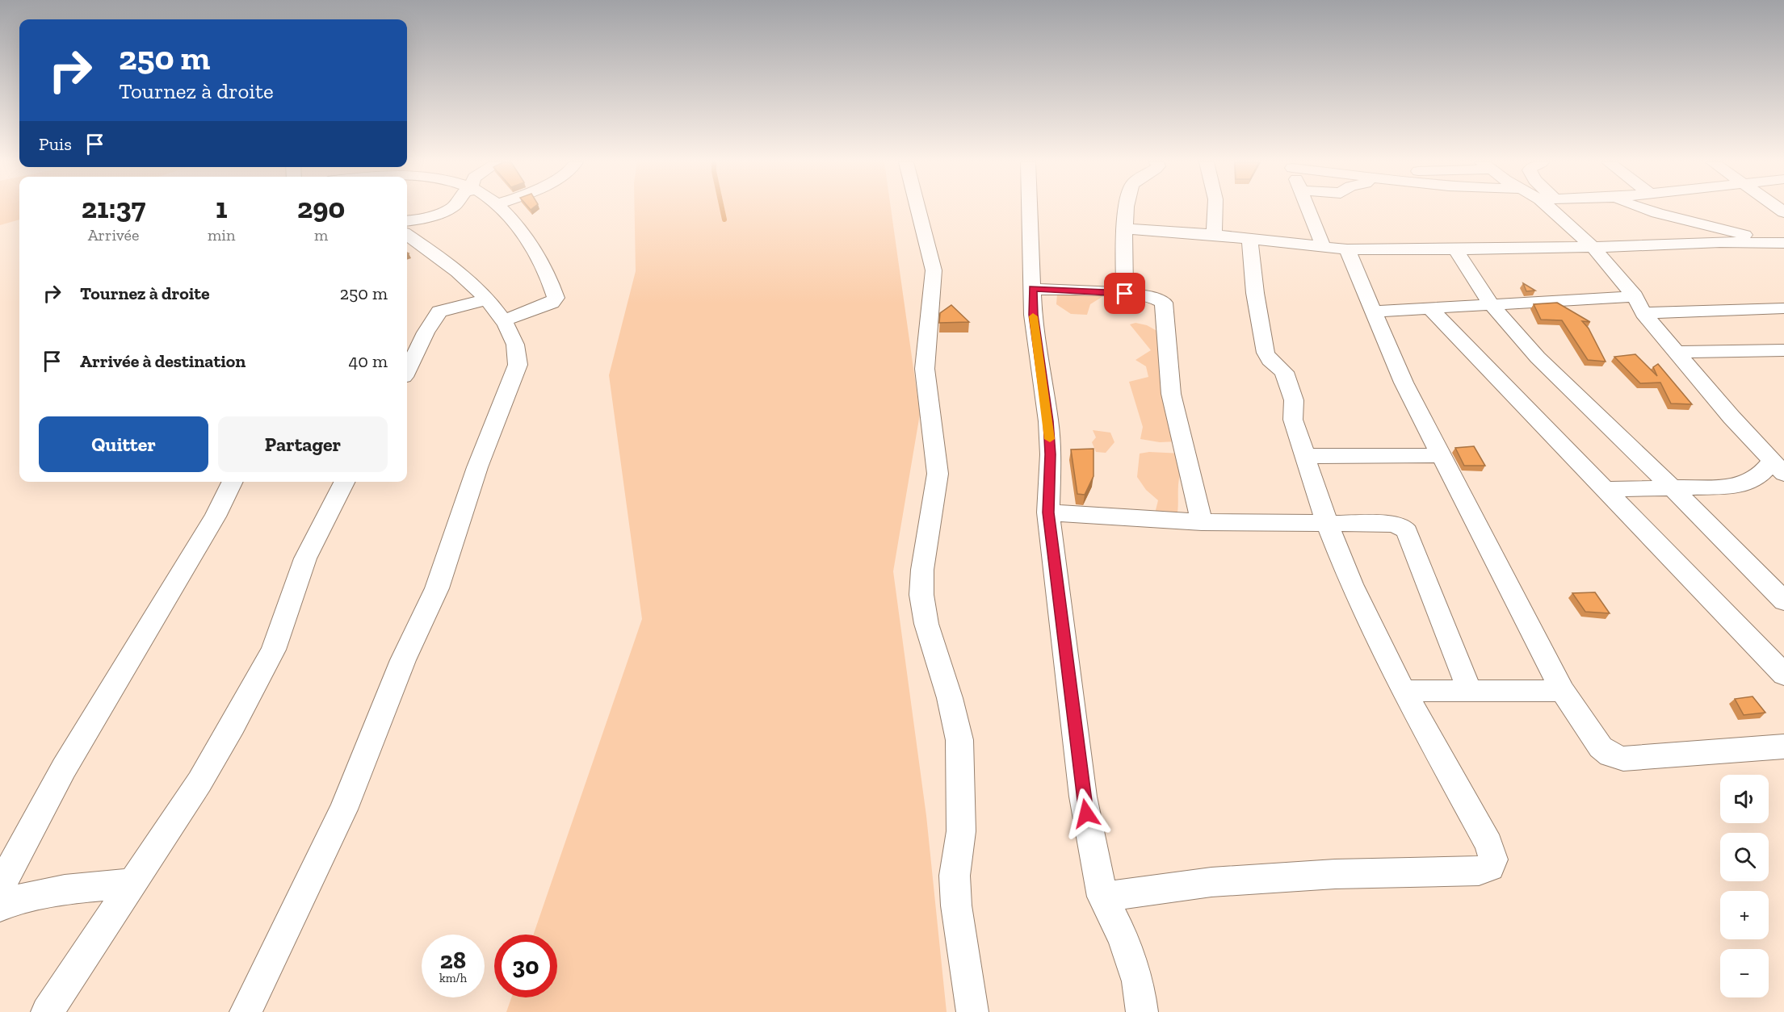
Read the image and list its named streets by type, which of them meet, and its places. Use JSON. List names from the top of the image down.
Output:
{
  "page": {
    "turn": ["250 m", "Tournez à droite"],
    "then": "Puis",
    "eta": [
      "21:37",
      "Arrivée",
      "1",
      "min",
      "290",
      "m"
    ],
    "list": [
      {
        "name": "Tournez à droite",
        "value": "250 m"
      },
      {
        "name": "Arrivée à destination",
        "value": "40 m"
      }
    ],
    "buttons": ["Quitter", "Partager"],
    "map_buttons": ["+", "−"],
    "speed": "28 km/h",
    "limit": "30"
  }
}
